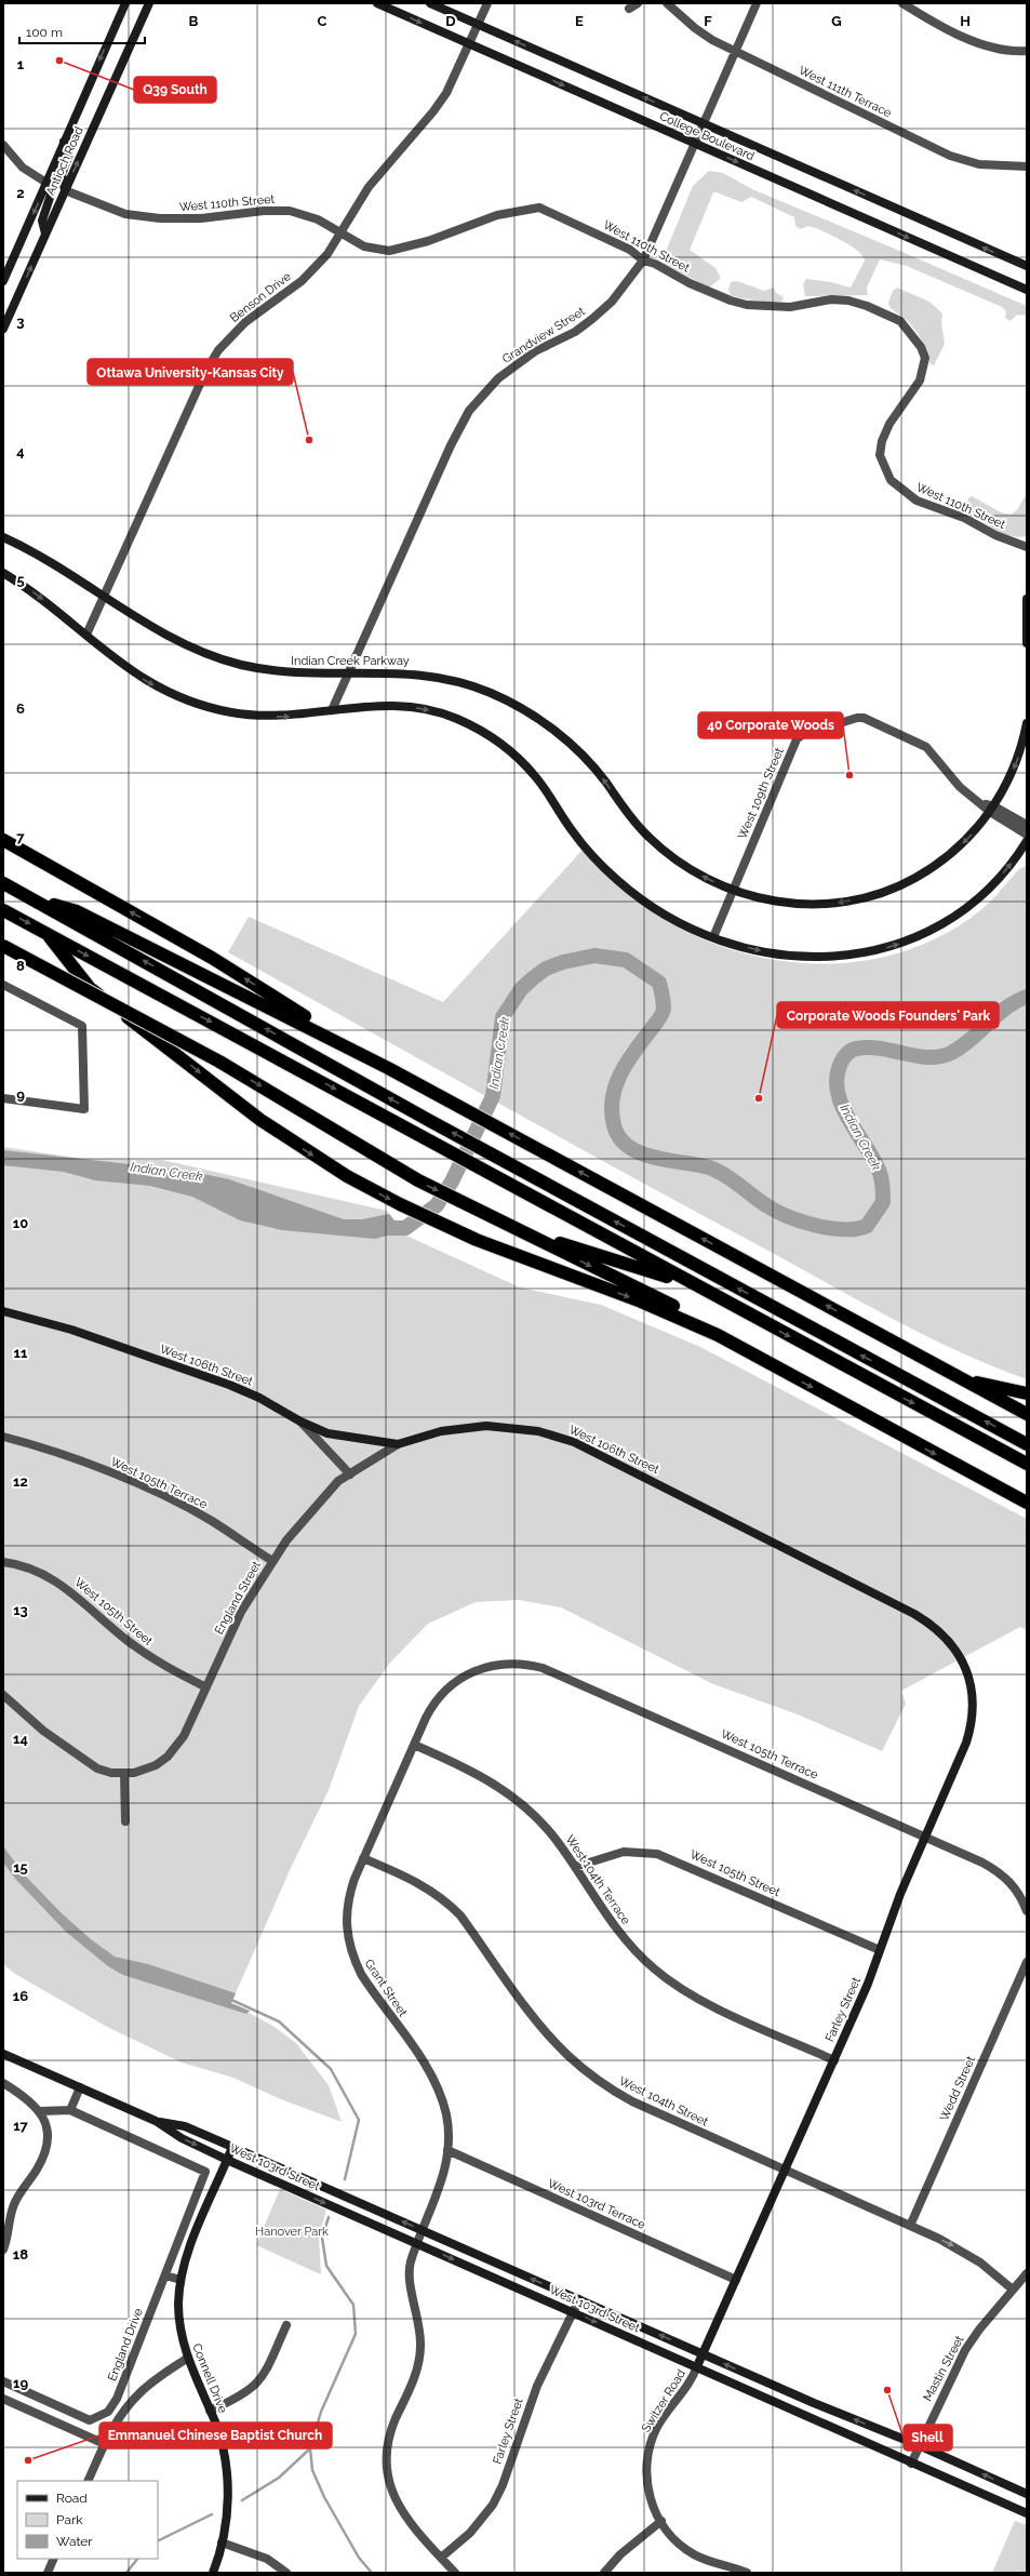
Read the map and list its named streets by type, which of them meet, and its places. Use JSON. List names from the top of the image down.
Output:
{
  "streets": {
    "street": [
      "West 111th Terrace",
      "College Boulevard",
      "Antioch Road",
      "West 110th Street",
      "Benson Drive",
      "Grandview Street",
      "Indian Creek Parkway",
      "West 109th Street",
      "West 106th Street",
      "West 105th Terrace",
      "England Street",
      "West 105th Street",
      "West 104th Terrace",
      "Grant Street",
      "Farley Street",
      "Wedd Street",
      "West 104th Street",
      "West 103rd Street",
      "West 103rd Terrace",
      "England Drive",
      "Mastin Street",
      "Connell Drive",
      "Switzer Road"
    ]
  },
  "crossings": [
    ["West 111th Terrace", "Grandview Street"],
    ["College Boulevard", "Benson Drive"],
    ["College Boulevard", "Grandview Street"],
    ["Antioch Road", "West 110th Street"],
    ["West 110th Street", "Benson Drive"],
    ["West 110th Street", "Grandview Street"],
    ["Benson Drive", "Indian Creek Parkway"],
    ["Grandview Street", "Indian Creek Parkway"],
    ["Indian Creek Parkway", "West 109th Street"],
    ["West 106th Street", "England Street"],
    ["West 106th Street", "Farley Street"],
    ["West 105th Terrace", "England Street"],
    ["West 105th Terrace", "Grant Street"],
    ["West 105th Terrace", "Farley Street"],
    ["England Street", "West 105th Street"],
    ["West 105th Street", "West 104th Terrace"],
    ["West 105th Street", "Farley Street"],
    ["West 104th Terrace", "Grant Street"],
    ["West 104th Terrace", "Farley Street"],
    ["Grant Street", "Farley Street"],
    ["Grant Street", "West 104th Street"],
    ["Grant Street", "West 103rd Street"],
    ["Grant Street", "West 103rd Terrace"],
    ["Farley Street", "West 104th Street"],
    ["Farley Street", "West 103rd Street"],
    ["Farley Street", "West 103rd Terrace"],
    ["Farley Street", "Switzer Road"],
    ["Wedd Street", "West 104th Street"],
    ["West 104th Street", "Mastin Street"],
    ["West 103rd Street", "Mastin Street"],
    ["West 103rd Street", "Connell Drive"],
    ["West 103rd Street", "Switzer Road"]
  ],
  "one_way": ["Indian Creek Parkway"],
  "water": ["Indian Creek"],
  "parks": ["Hanover Park"],
  "places": [
    "Q39 South",
    "Ottawa University-Kansas City",
    "40 Corporate Woods",
    "Corporate Woods Founders' Park",
    "Shell",
    "Emmanuel Chinese Baptist Church"
  ],
  "legend": ["Road", "Park", "Water"],
  "scale_bar": "100 m",
  "grid": {
    "columns": [
      "B",
      "C",
      "D",
      "E",
      "F",
      "G",
      "H"
    ],
    "rows": [
      "1",
      "2",
      "3",
      "4",
      "5",
      "6",
      "7",
      "8",
      "9",
      "10",
      "11",
      "12",
      "13",
      "14",
      "15",
      "16",
      "17",
      "18",
      "19"
    ]
  }
}
